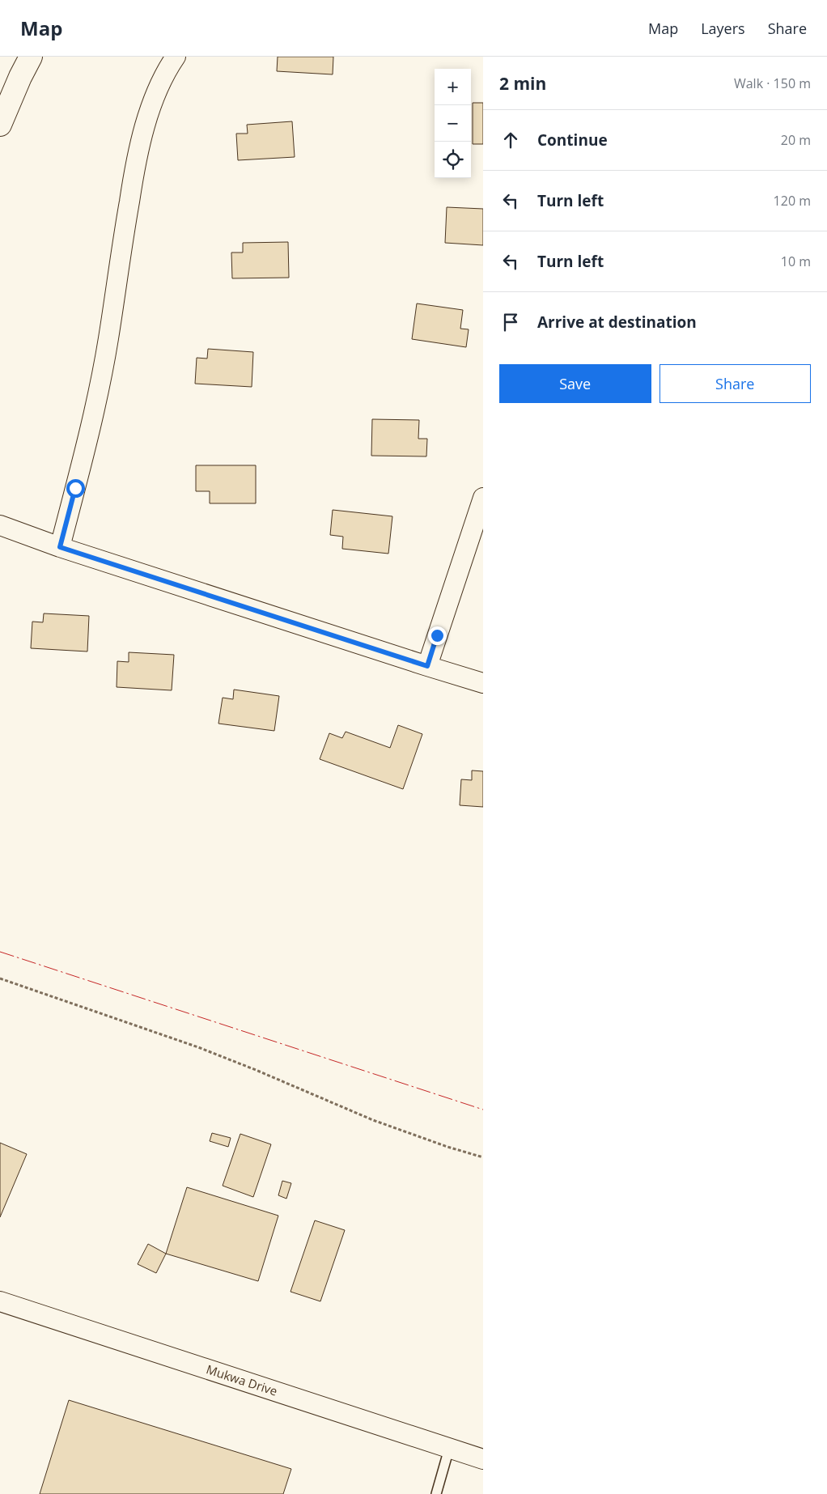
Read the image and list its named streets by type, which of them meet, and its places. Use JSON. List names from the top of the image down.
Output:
{
  "streets": {
    "street": ["Mukwa Drive"]
  },
  "page": {
    "header": "Map",
    "nav": ["Map", "Layers", "Share"],
    "heading": ["2 min", "Walk · 150 m"],
    "map_buttons": ["+", "−"],
    "list": [
      ["Continue", "20 m"],
      ["Turn left", "120 m"],
      ["Turn left", "10 m"],
      "Arrive at destination"
    ],
    "buttons": ["Save", "Share"]
  }
}
